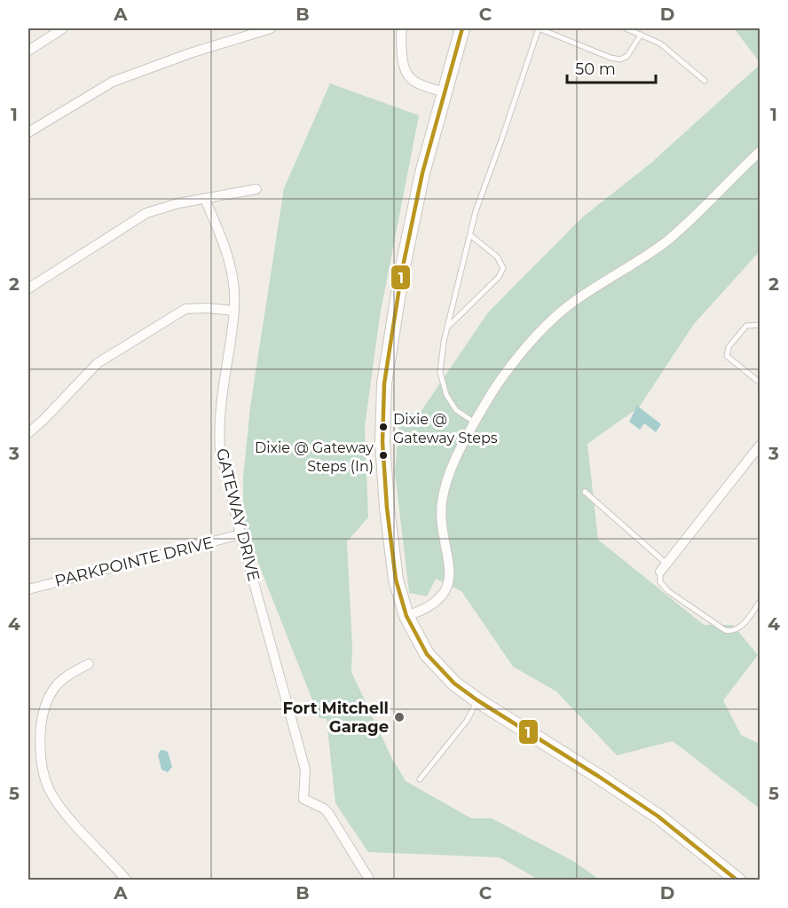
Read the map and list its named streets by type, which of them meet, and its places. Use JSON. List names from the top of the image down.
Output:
{
  "streets": {
    "street": ["GATEWAY DRIVE", "PARKPOINTE DRIVE"]
  },
  "crossings": [
    ["GATEWAY DRIVE", "PARKPOINTE DRIVE"]
  ],
  "places": ["Dixie @ Gateway Steps", "Dixie @ Gateway Steps (In)", "Fort Mitchell Garage"],
  "lines": ["transit line 1"],
  "scale_bar": "50 m",
  "grid": {
    "columns": [
      "A",
      "B",
      "C",
      "D"
    ],
    "rows": [
      "1",
      "2",
      "3",
      "4",
      "5"
    ]
  }
}
